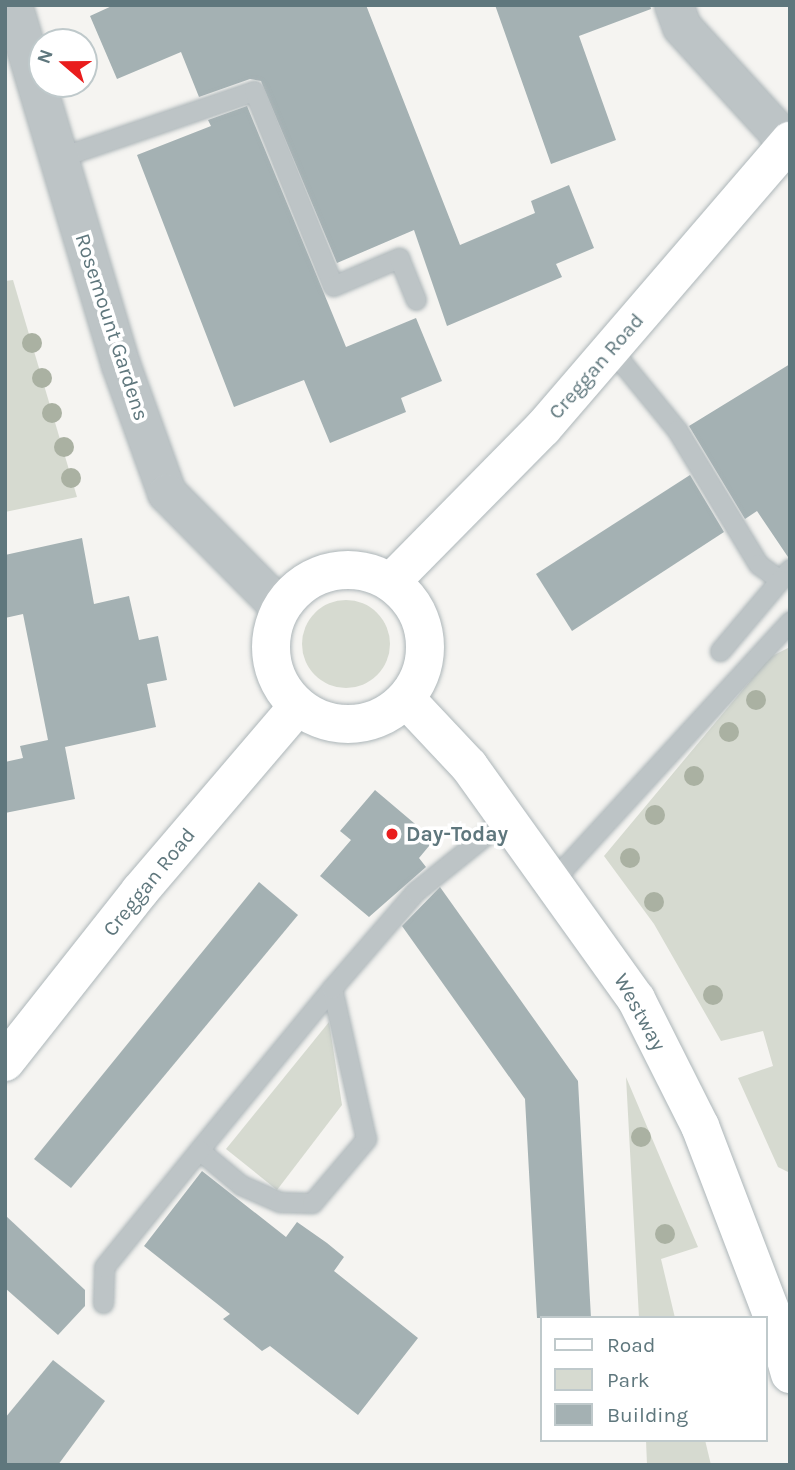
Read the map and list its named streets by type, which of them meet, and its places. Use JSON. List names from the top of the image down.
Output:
{
  "streets": {
    "main road": ["Creggan Road", "Westway"],
    "street": ["Rosemount Gardens"]
  },
  "crossings": [
    ["Rosemount Gardens", "Creggan Road"],
    ["Rosemount Gardens", "Westway"],
    ["Creggan Road", "Westway"]
  ],
  "places": ["Day-Today"],
  "legend": ["Road", "Park", "Building"],
  "north": "left"
}
